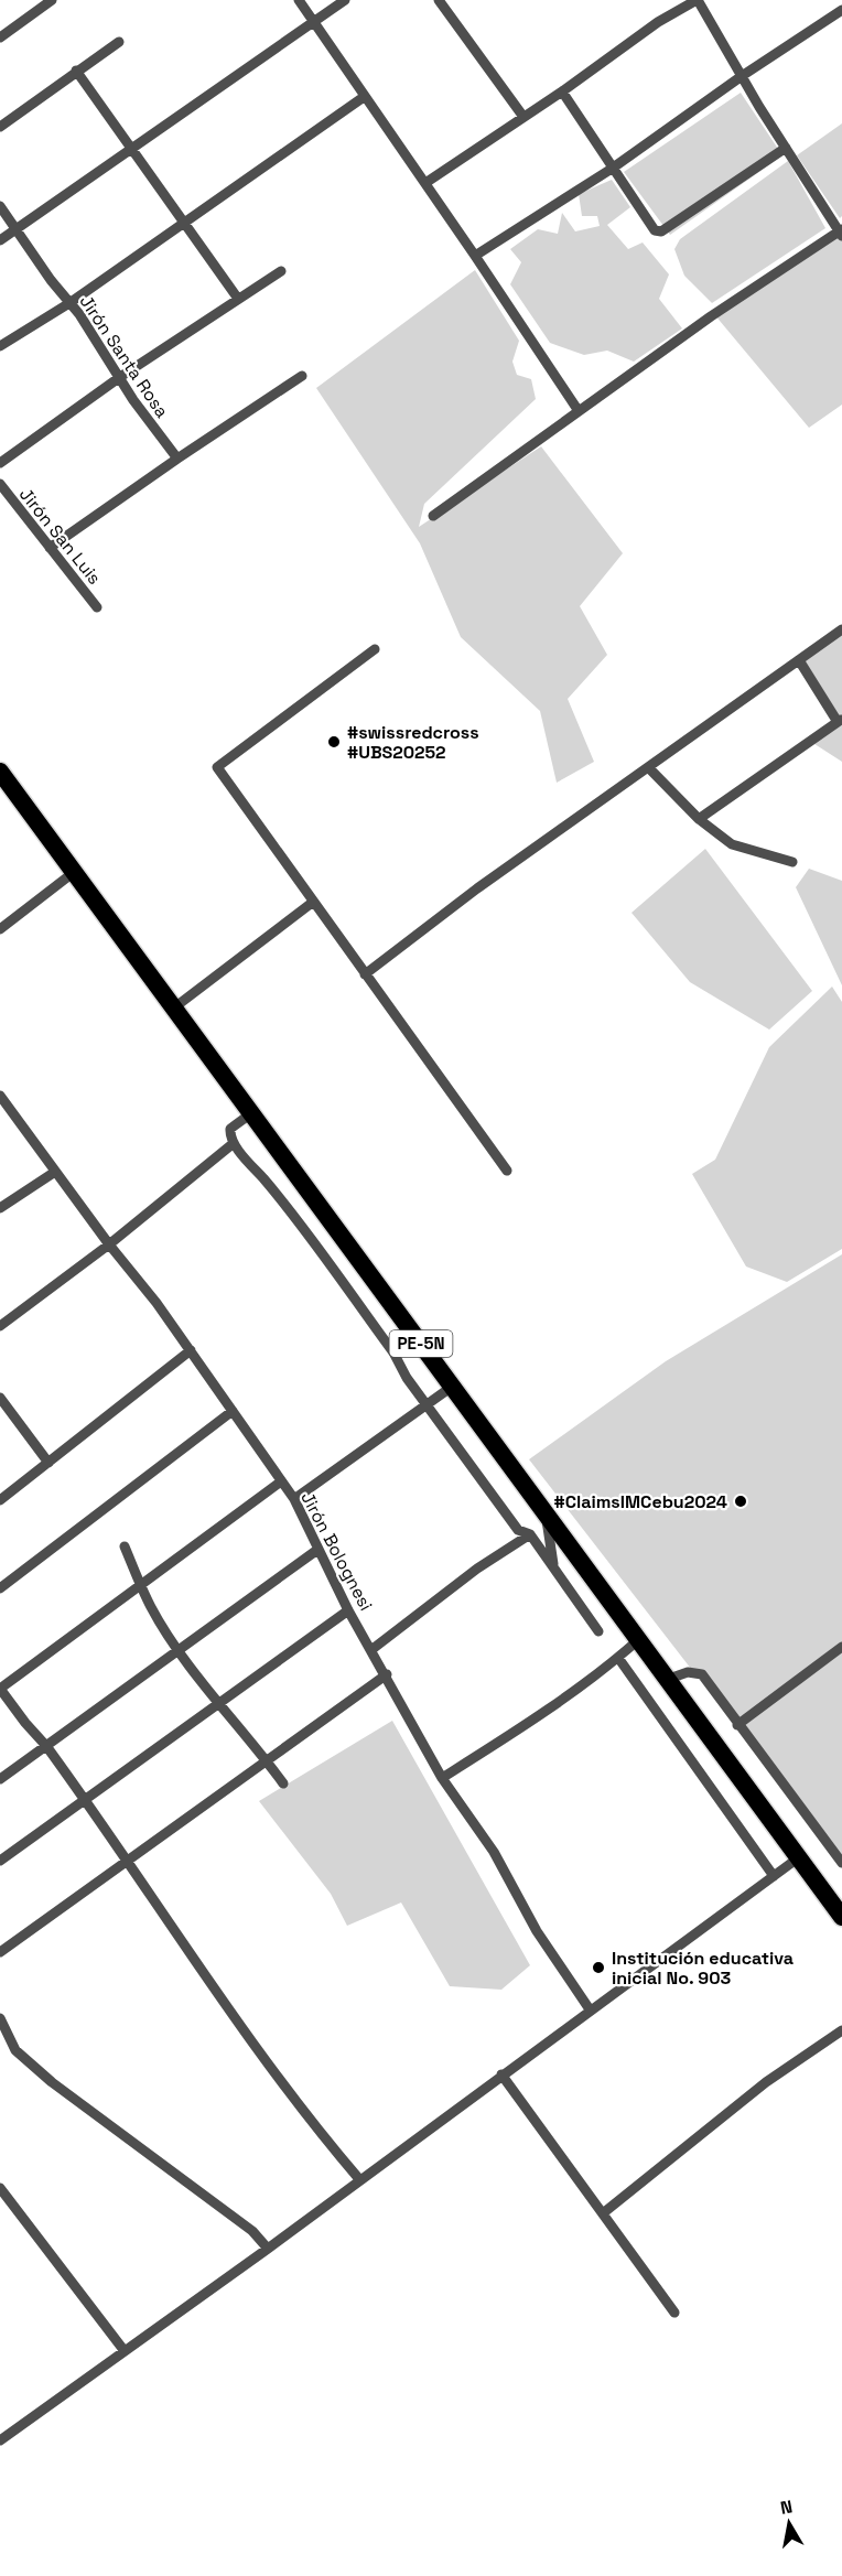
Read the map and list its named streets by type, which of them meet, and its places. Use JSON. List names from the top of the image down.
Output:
{
  "streets": {
    "highway": ["PE-5N"],
    "street": ["Jirón Santa Rosa", "Jirón San Luis", "Jirón Bolognesi"]
  },
  "places": ["#swissredcross #UBS20252", "#ClaimsIMCebu2024", "Institución educativa inicial No. 903"],
  "north": "top"
}
